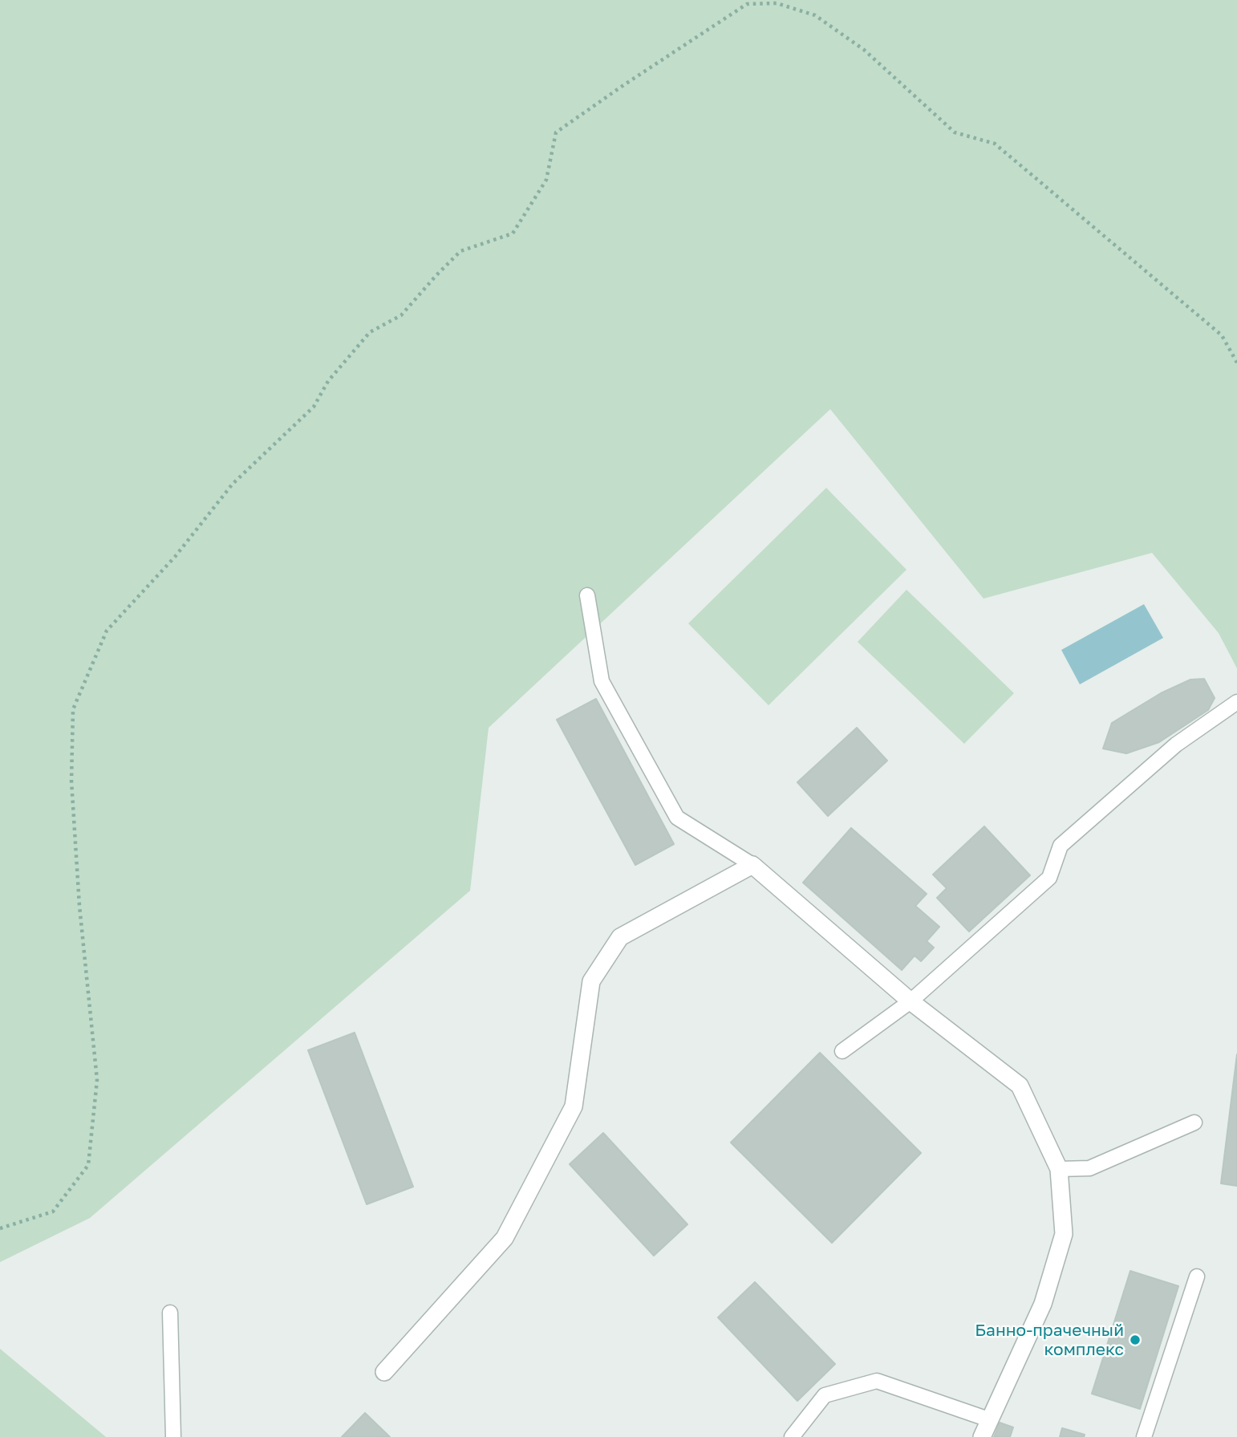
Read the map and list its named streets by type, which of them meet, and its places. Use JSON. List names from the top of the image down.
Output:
{
  "places": ["Банно-прачечный комплекс"]
}
